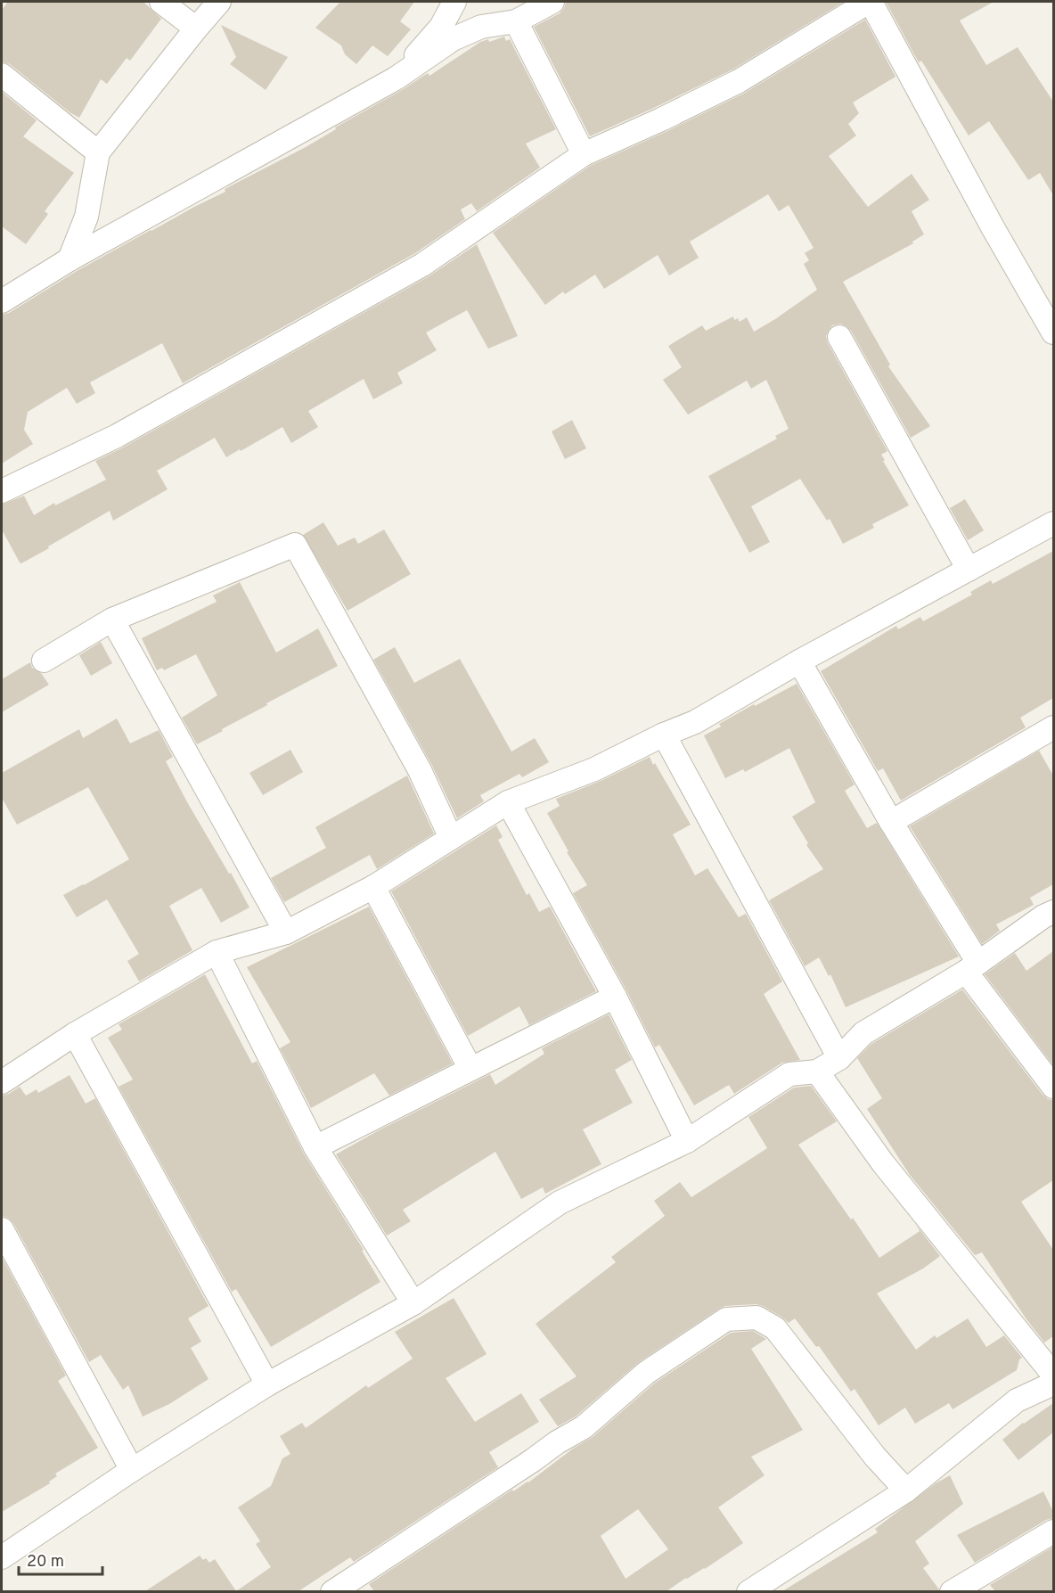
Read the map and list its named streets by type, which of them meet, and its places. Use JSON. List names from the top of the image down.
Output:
{
  "scale_bar": "20 m"
}
